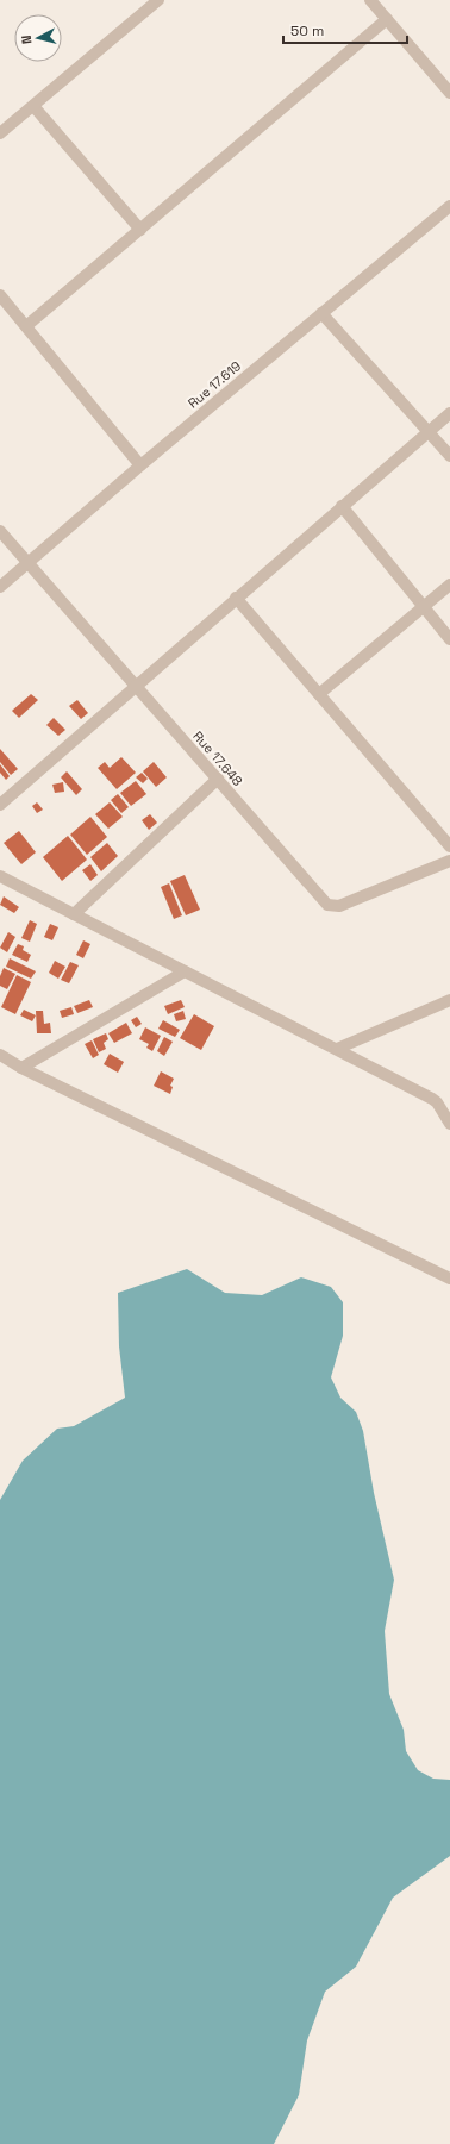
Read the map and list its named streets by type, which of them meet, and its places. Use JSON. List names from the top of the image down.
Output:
{
  "streets": {
    "street": ["Rue 17.619", "Rue 17.648"]
  },
  "crossings": [
    ["Rue 17.619", "Rue 17.648"]
  ],
  "scale_bar": "50 m",
  "north": "left"
}
